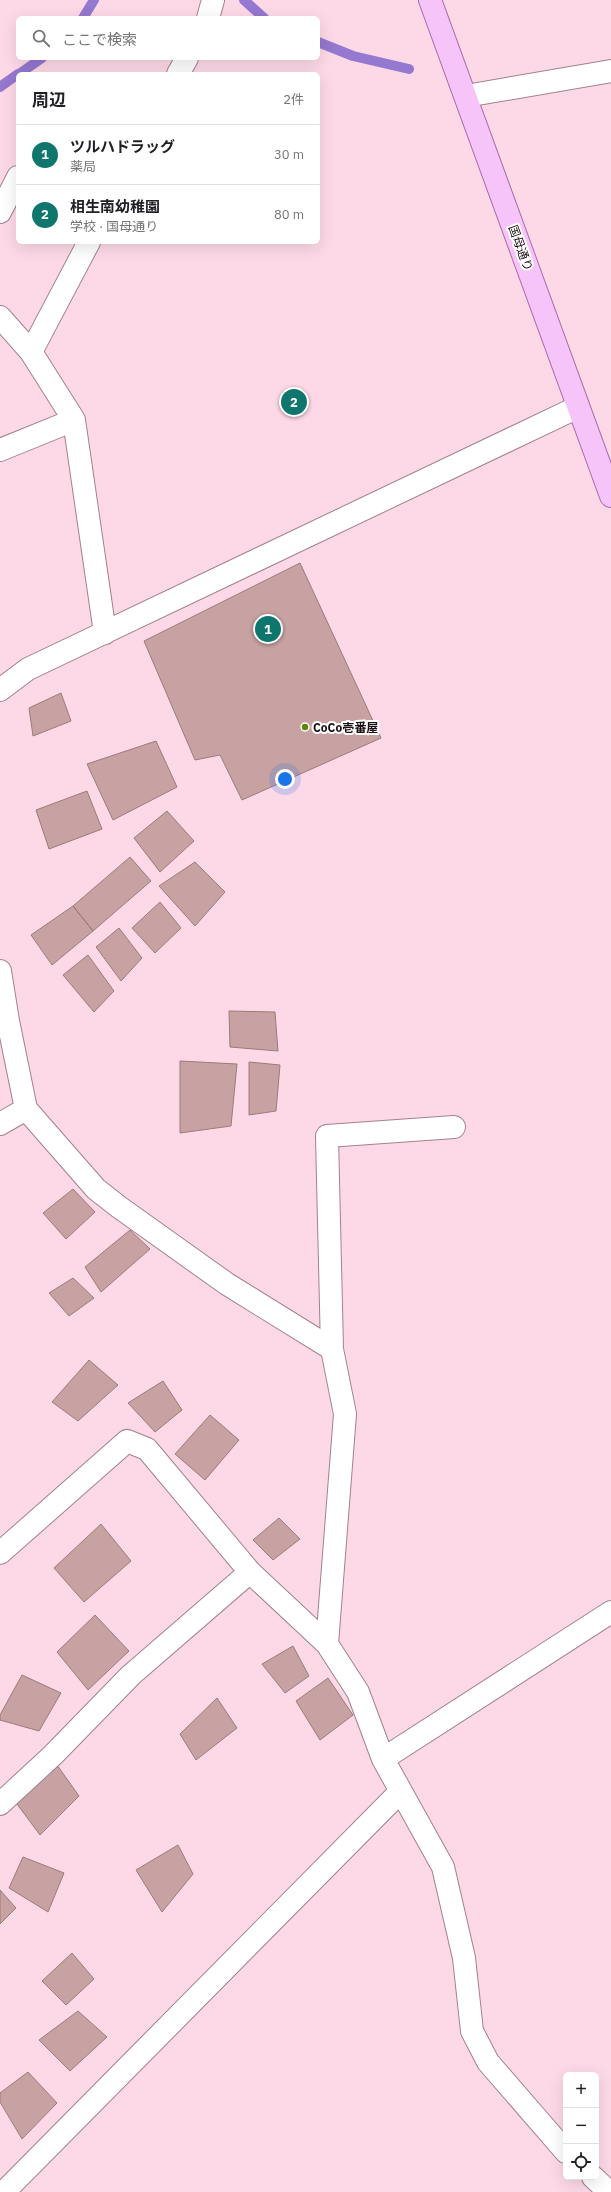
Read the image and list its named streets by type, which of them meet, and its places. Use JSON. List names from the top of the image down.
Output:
{
  "streets": {
    "main road": ["国母通り"]
  },
  "places": ["CoCo壱番屋"],
  "page": {
    "search": "ここで検索",
    "heading": ["周辺", "2件"],
    "list": [
      {
        "mark": "1",
        "name": "ツルハドラッグ",
        "note": "薬局",
        "value": "30 m"
      },
      {
        "mark": "2",
        "name": "相生南幼稚園",
        "note": "学校 · 国母通り",
        "value": "80 m"
      }
    ],
    "pins": ["2", "1"],
    "map_buttons": ["+", "−"]
  }
}
